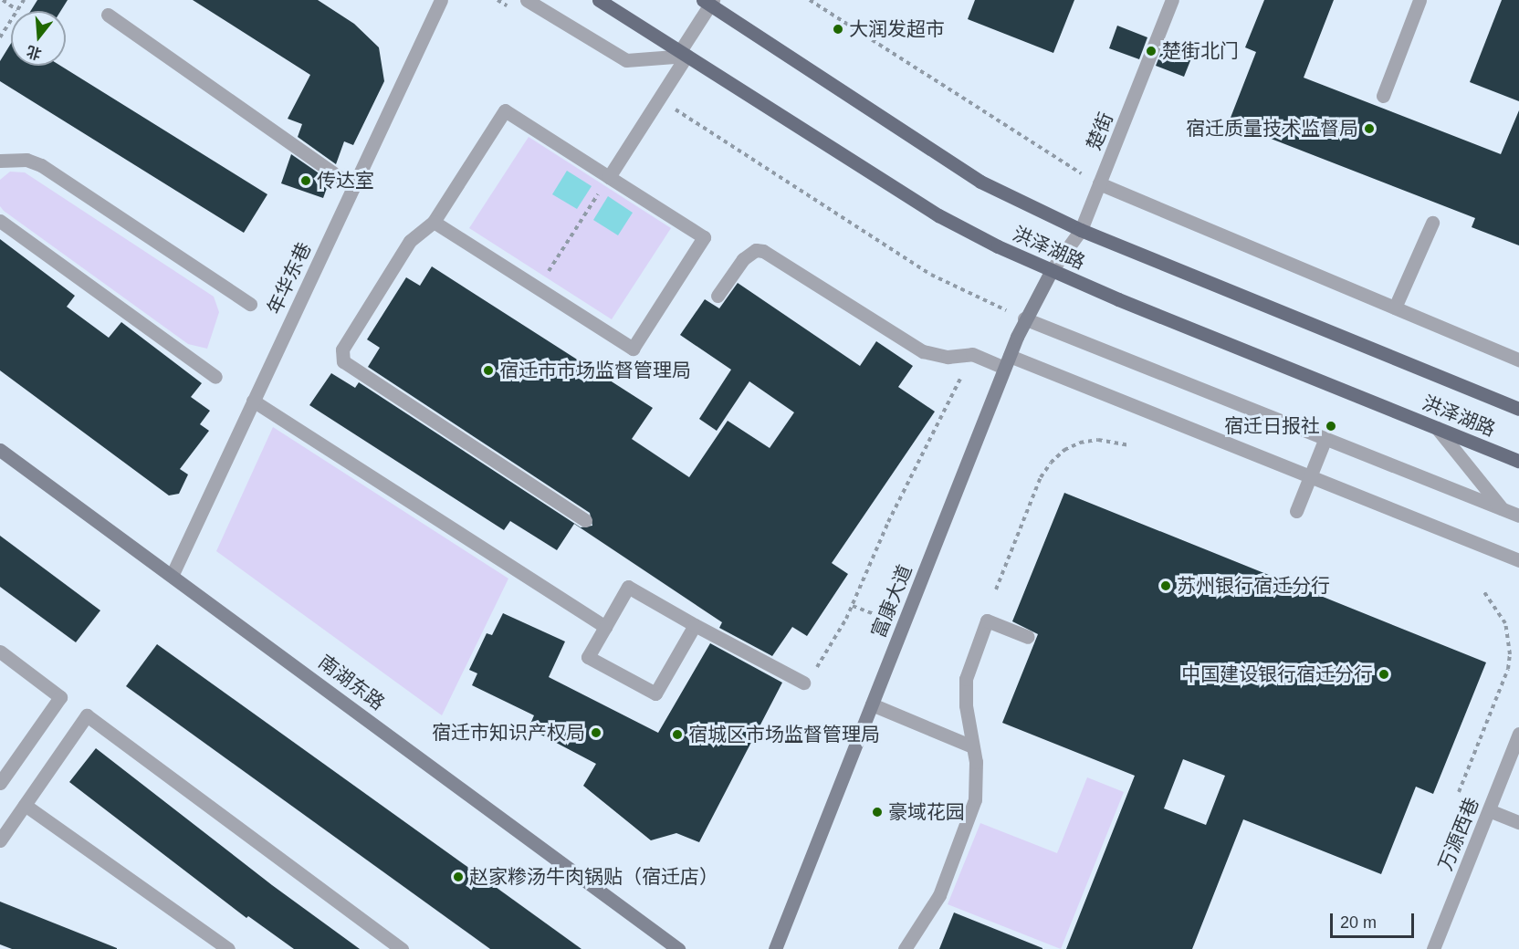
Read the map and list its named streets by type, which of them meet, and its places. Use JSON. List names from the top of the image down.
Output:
{
  "streets": {
    "main road": ["洪泽湖路"],
    "street": [
      "楚街",
      "年华东巷",
      "富康大道",
      "南湖东路",
      "万源西巷"
    ]
  },
  "crossings": [
    ["楚街", "洪泽湖路"],
    ["楚街", "富康大道"],
    ["洪泽湖路", "富康大道"],
    ["年华东巷", "南湖东路"]
  ],
  "places": [
    "大润发超市",
    "楚街北门",
    "宿迁质量技术监督局",
    "传达室",
    "宿迁市市场监督管理局",
    "宿迁日报社",
    "苏州银行宿迁分行",
    "中国建设银行宿迁分行",
    "宿迁市知识产权局",
    "宿城区市场监督管理局",
    "豪域花园",
    "赵家糁汤牛肉锅贴（宿迁店）"
  ],
  "scale_bar": "20 m",
  "north": "bottom"
}
